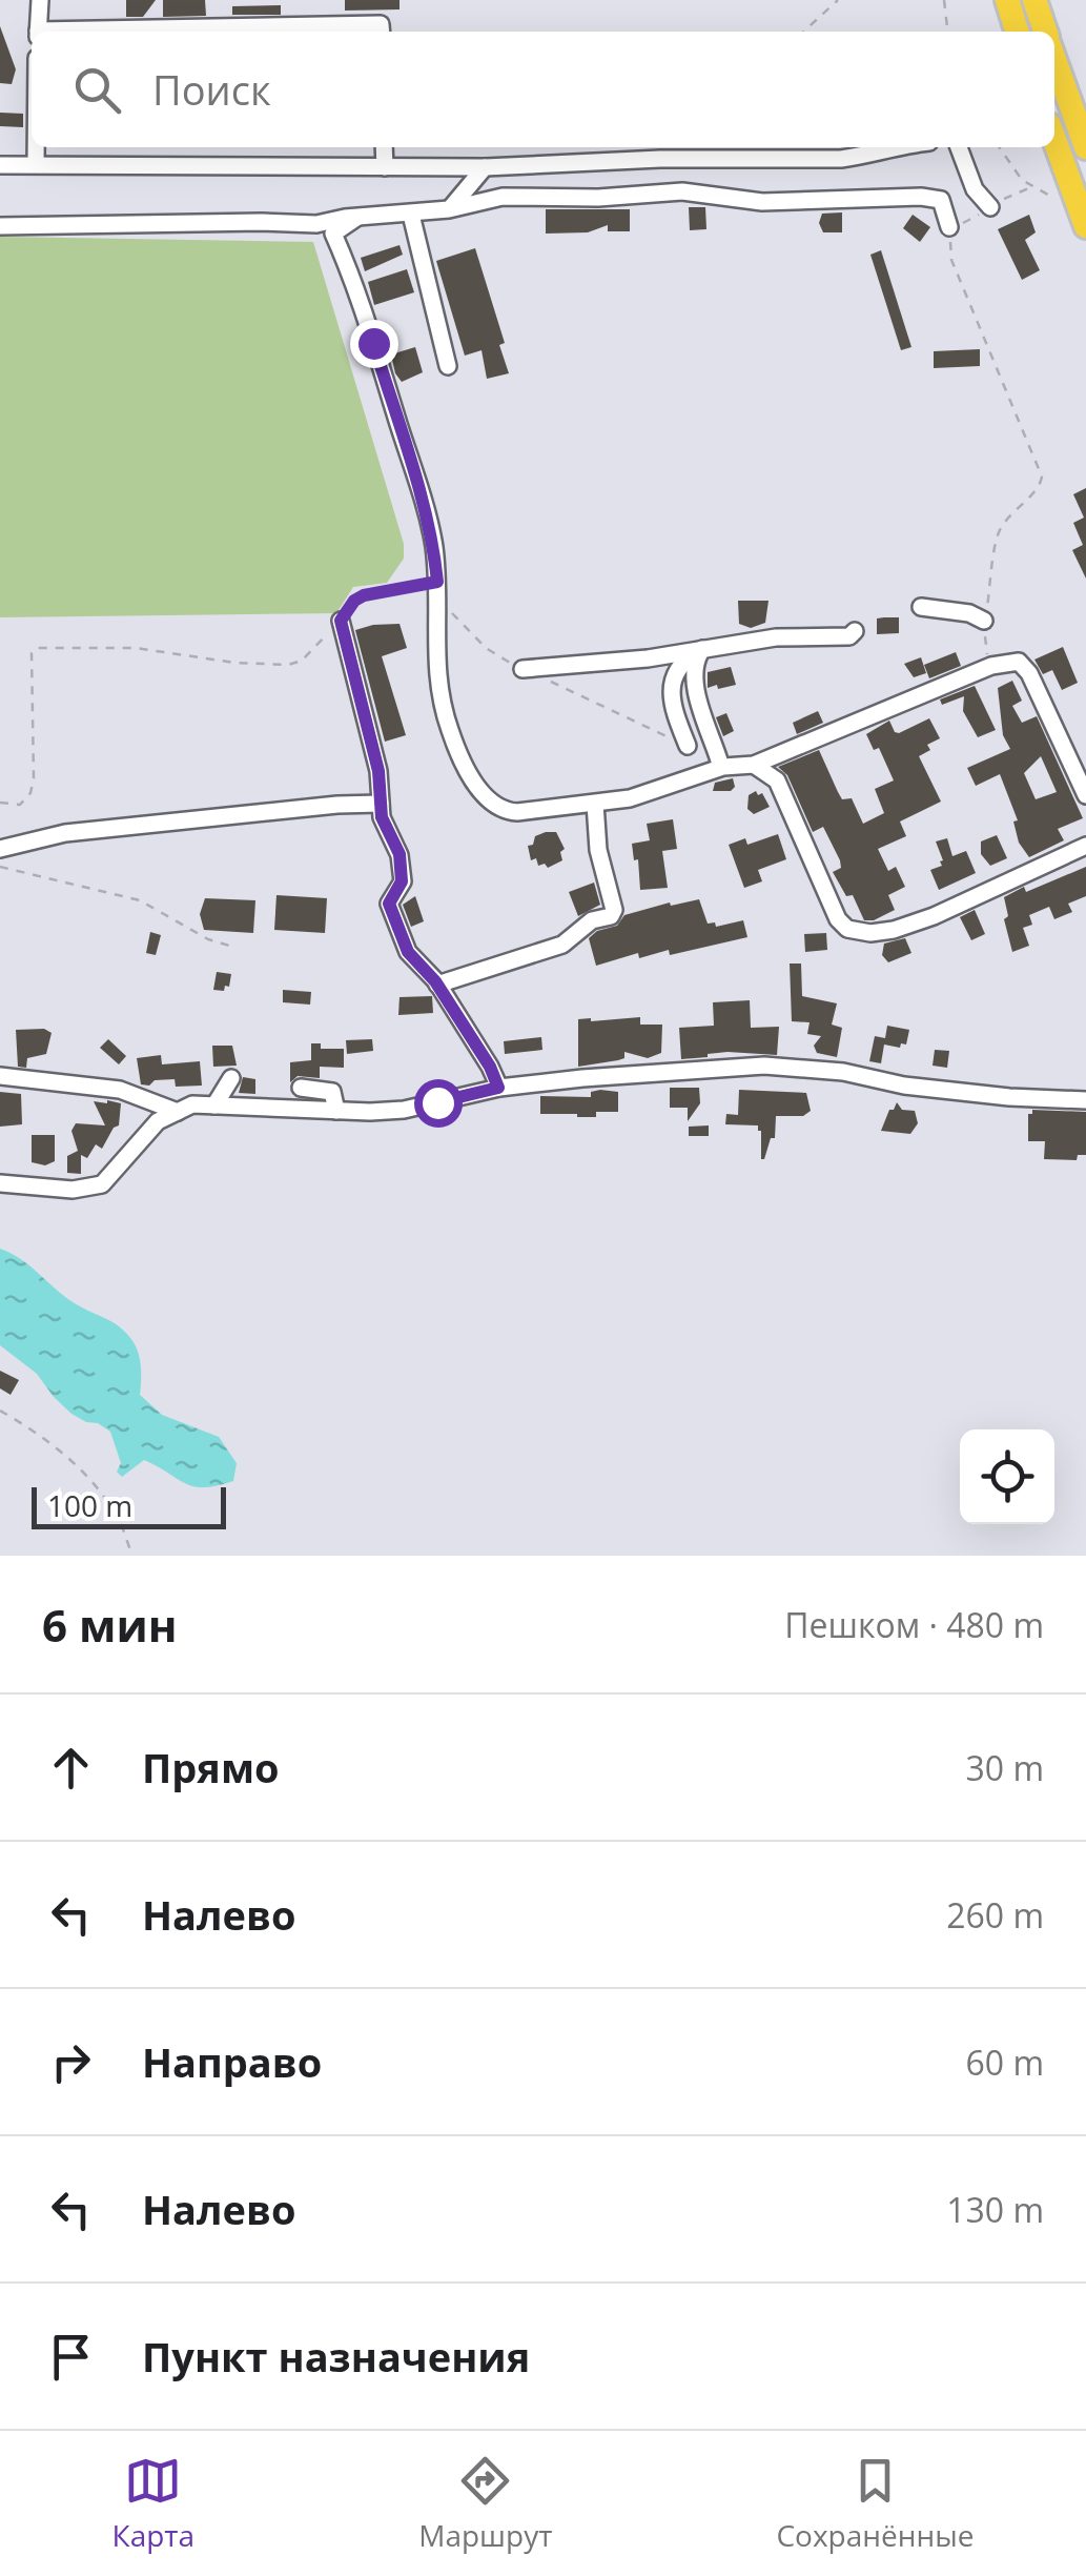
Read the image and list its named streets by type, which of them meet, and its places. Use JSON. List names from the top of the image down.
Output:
{
  "scale_bar": "100 m",
  "page": {
    "search": "Поиск",
    "scale": "100 m",
    "heading": ["6 мин", "Пешком · 480 m"],
    "list": [
      ["Прямо", "30 m"],
      ["Налево", "260 m"],
      ["Направо", "60 m"],
      ["Налево", "130 m"],
      "Пункт назначения"
    ],
    "nav": ["Карта", "Маршрут", "Сохранённые"]
  }
}
